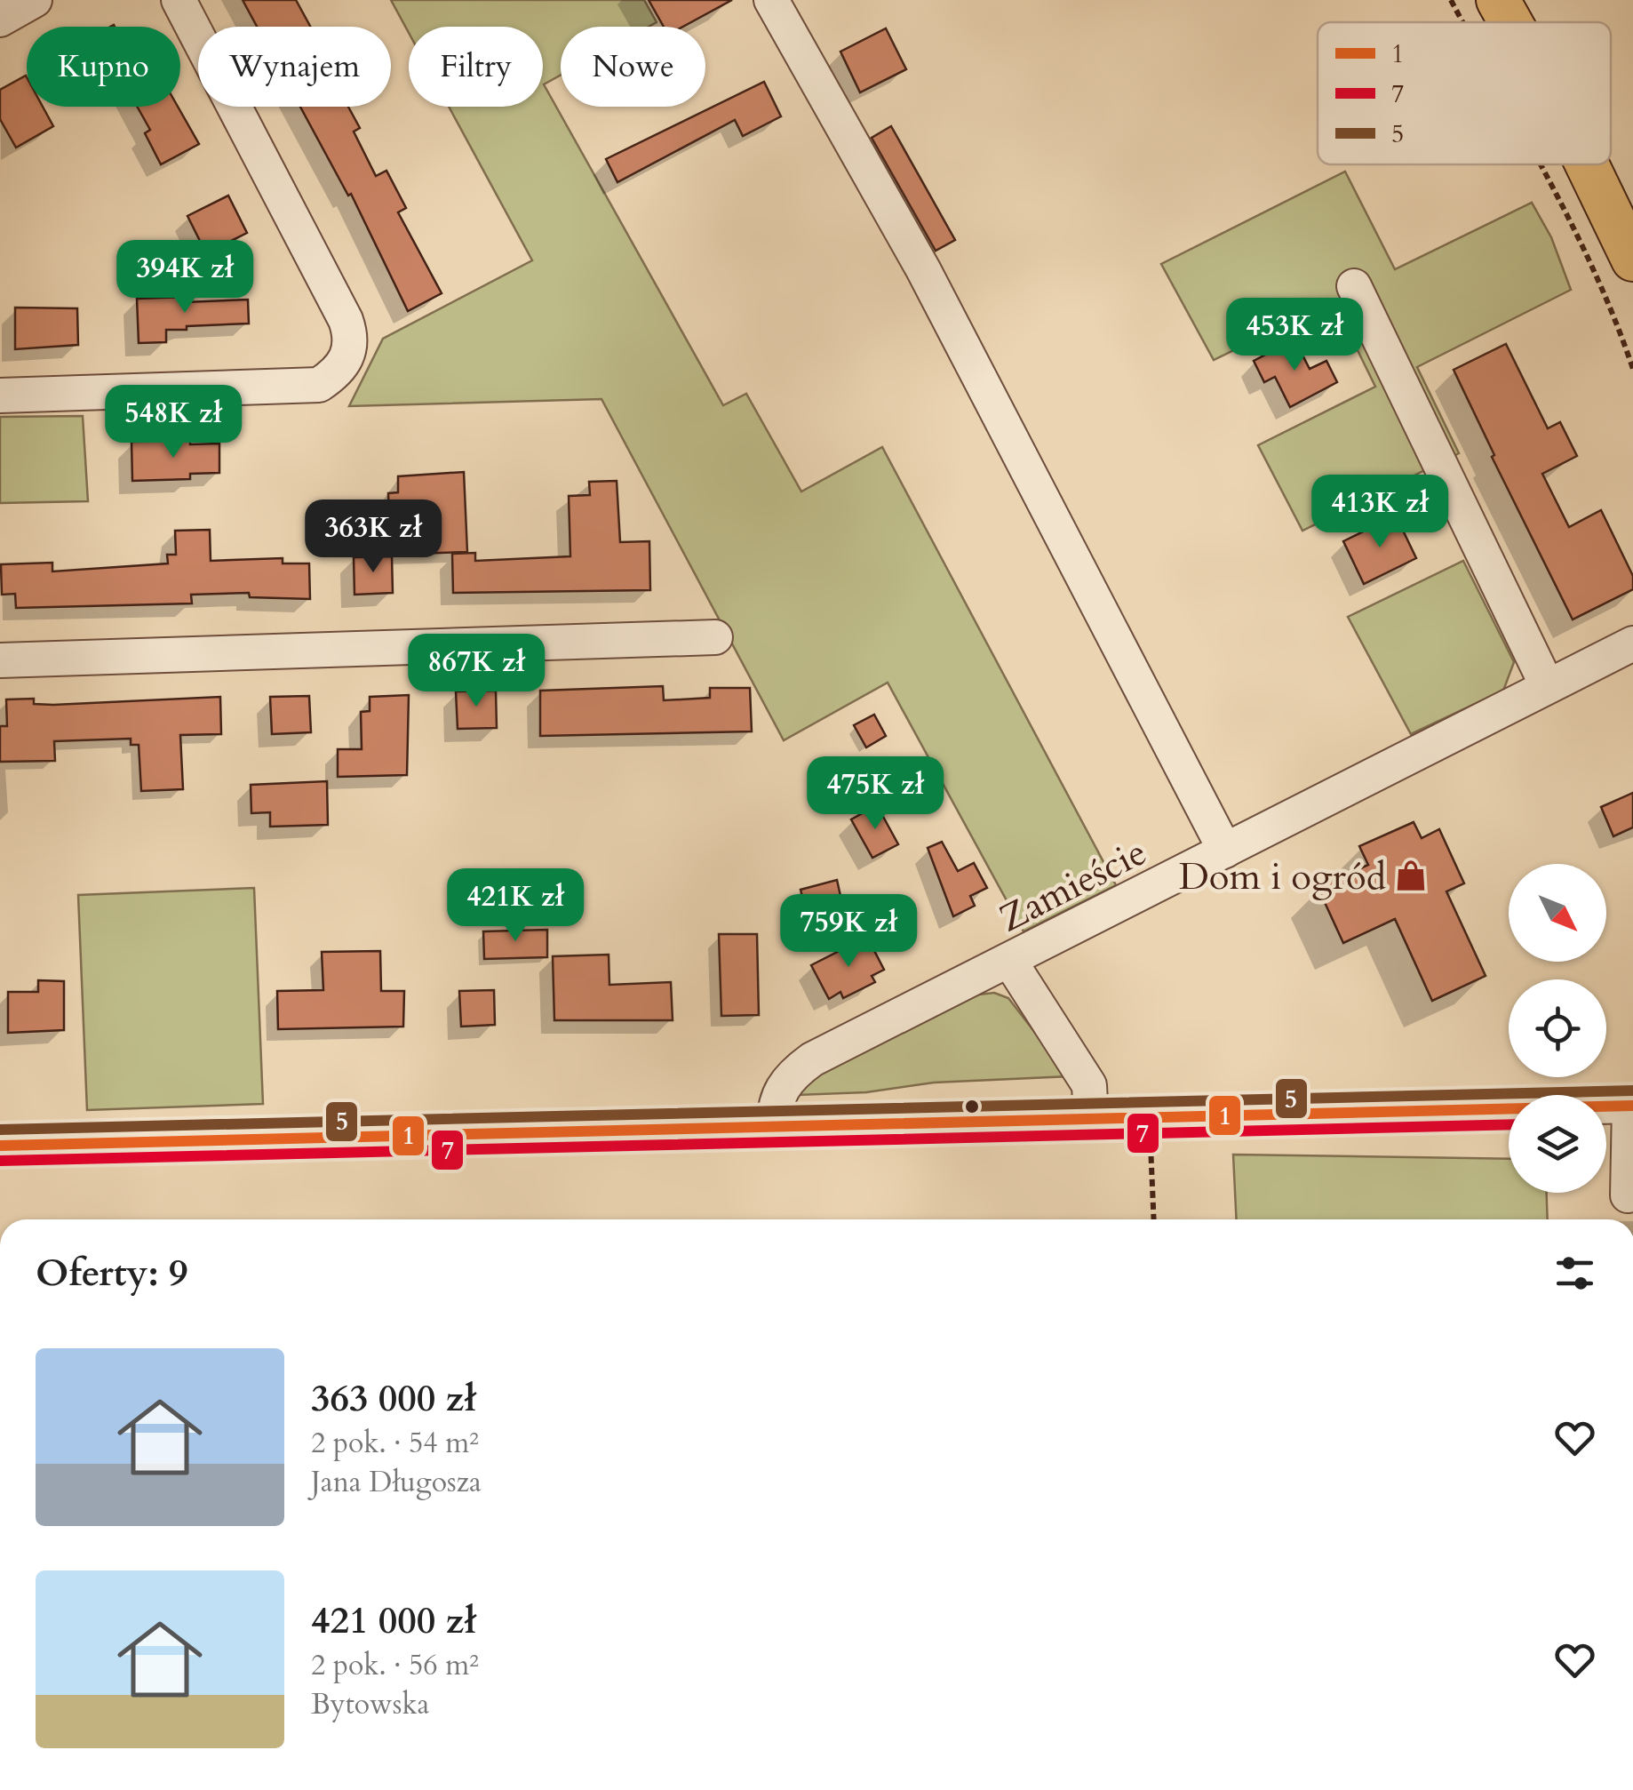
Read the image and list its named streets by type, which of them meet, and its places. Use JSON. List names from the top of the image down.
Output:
{
  "streets": {
    "street": ["Zamieście"]
  },
  "places": {
    "shop": ["Dom i ogród"]
  },
  "lines": ["transit line 5", "transit line 1", "transit line 7"],
  "legend": ["1", "7", "5"],
  "north": "bottom right",
  "page": {
    "chip": [
      "Kupno",
      "Wynajem",
      "Filtry",
      "Nowe"
    ],
    "price": [
      "394K zł",
      "453K zł",
      "548K zł",
      "413K zł",
      "363K zł",
      "867K zł",
      "475K zł",
      "421K zł",
      "759K zł"
    ],
    "heading": "Oferty: 9",
    "list": [
      {
        "name": "363 000 zł",
        "note": "2 pok. · 54 m² · Jana Długosza"
      },
      {
        "name": "421 000 zł",
        "note": "2 pok. · 56 m² · Bytowska"
      }
    ]
  }
}
